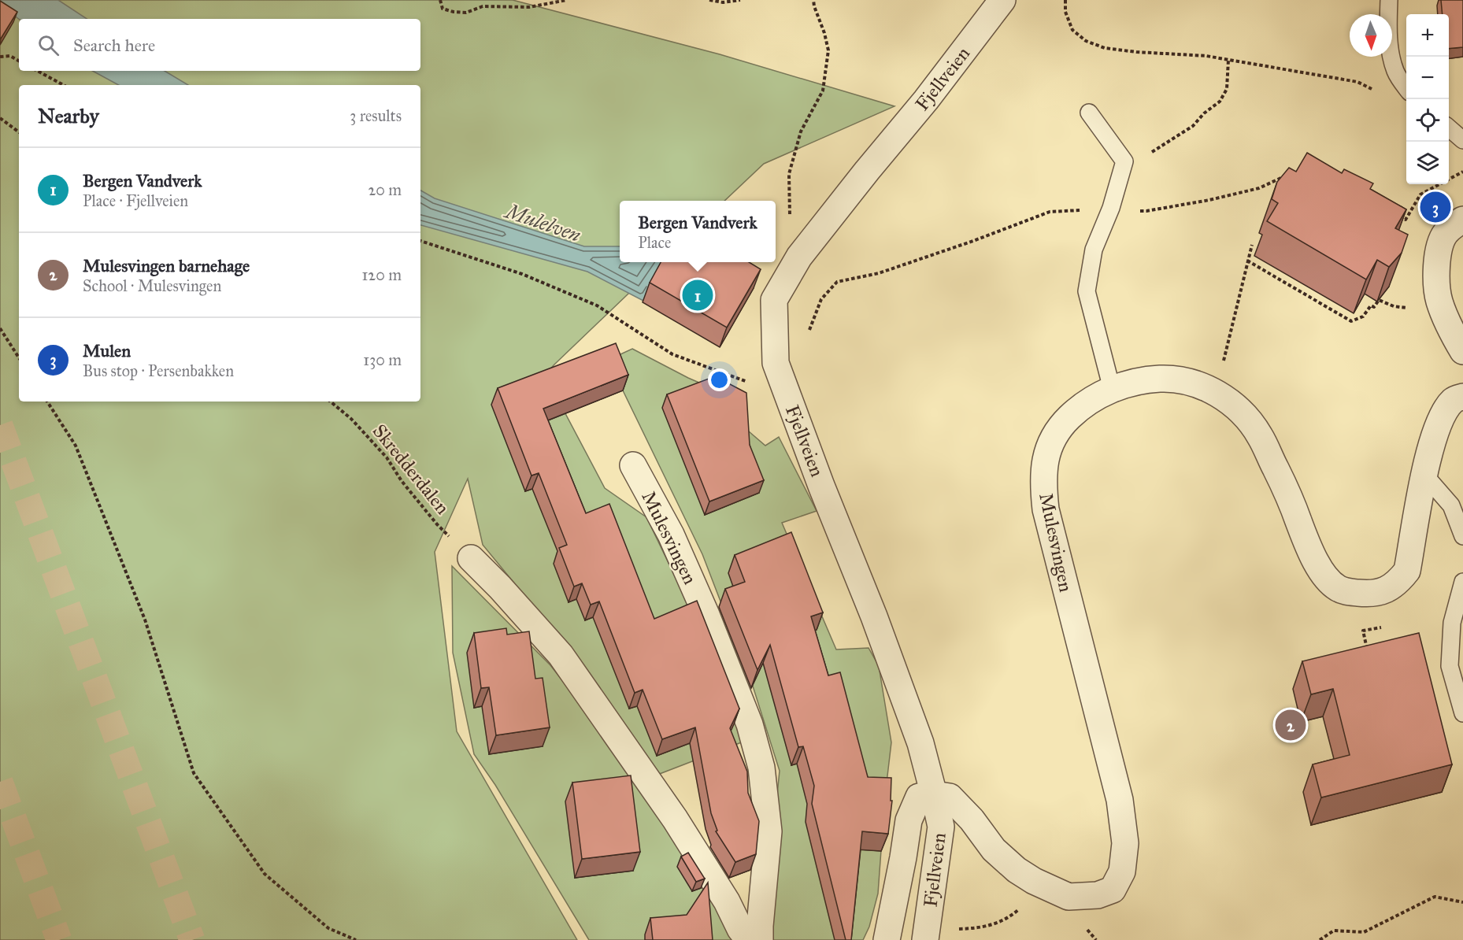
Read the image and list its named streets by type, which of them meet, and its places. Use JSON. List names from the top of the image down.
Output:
{
  "streets": {
    "street": ["Fjellveien", "Mulesvingen"],
    "path": ["Skredderdalen"]
  },
  "crossings": [
    ["Fjellveien", "Mulesvingen"]
  ],
  "water": ["Mulelven"],
  "north": "bottom",
  "page": {
    "map_buttons": ["+", "−"],
    "search": "Search here",
    "heading": ["Nearby", "3 results"],
    "list": [
      {
        "mark": "1",
        "name": "Bergen Vandverk",
        "note": "Place · Fjellveien",
        "value": "20 m"
      },
      {
        "mark": "2",
        "name": "Mulesvingen barnehage",
        "note": "School · Mulesvingen",
        "value": "120 m"
      },
      {
        "mark": "3",
        "name": "Mulen",
        "note": "Bus stop · Persenbakken",
        "value": "130 m"
      }
    ],
    "pins": ["3", "1", "2"],
    "popup": ["Bergen Vandverk", "Place"]
  }
}
